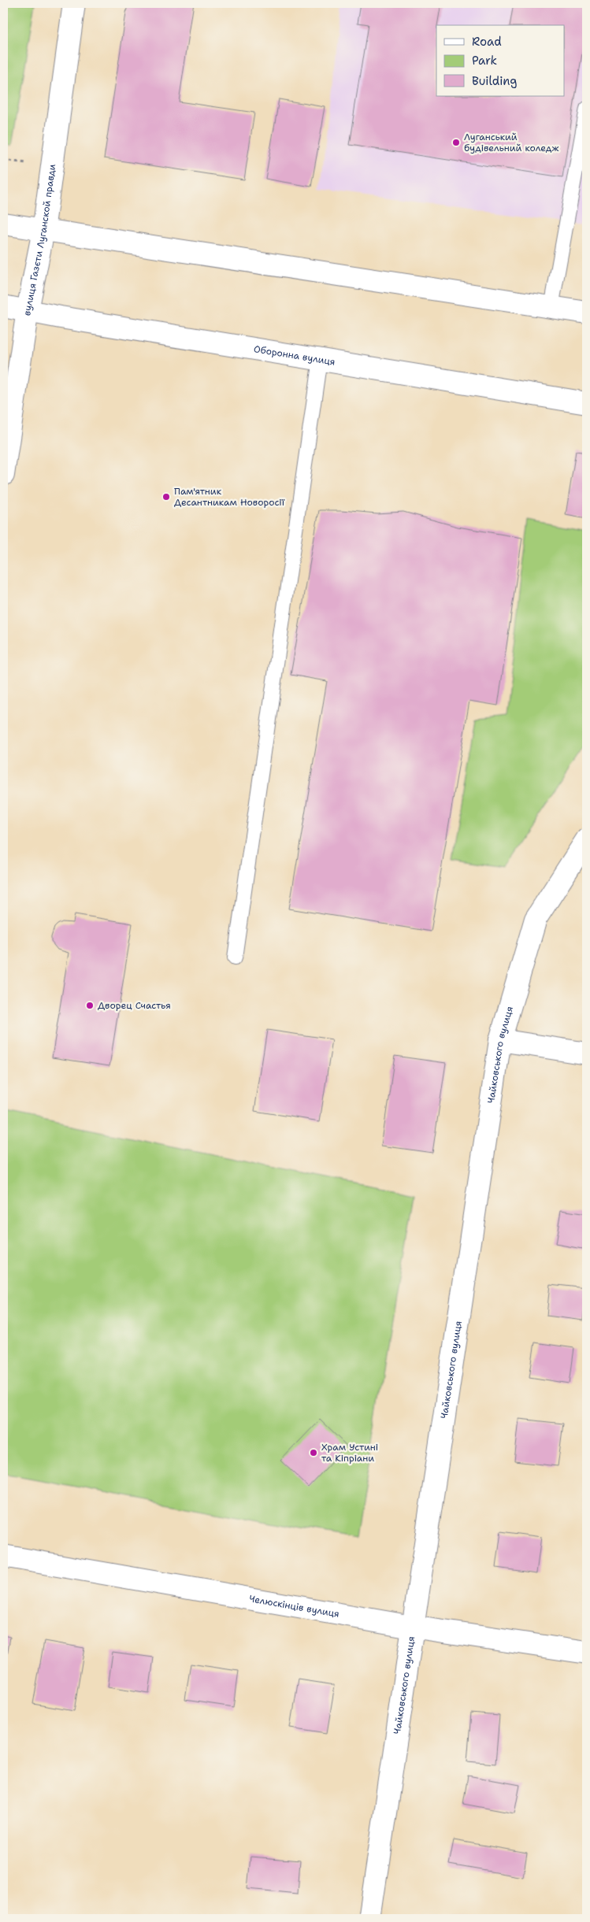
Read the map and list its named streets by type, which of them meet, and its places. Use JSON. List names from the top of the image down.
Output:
{
  "streets": {
    "street": [
      "вулиця Газєти Луганской правди",
      "Оборонна вулиця",
      "Чайковського вулиця",
      "Челюскінців вулиця"
    ]
  },
  "crossings": [
    ["вулиця Газєти Луганской правди", "Оборонна вулиця"],
    ["Чайковського вулиця", "Челюскінців вулиця"]
  ],
  "places": [
    "Луганський будівельний коледж",
    "Пам'ятник Десантникам Новоросії",
    "Дворец Счастья",
    "Храм Устині та Кіпріани"
  ],
  "legend": ["Road", "Park", "Building"]
}
